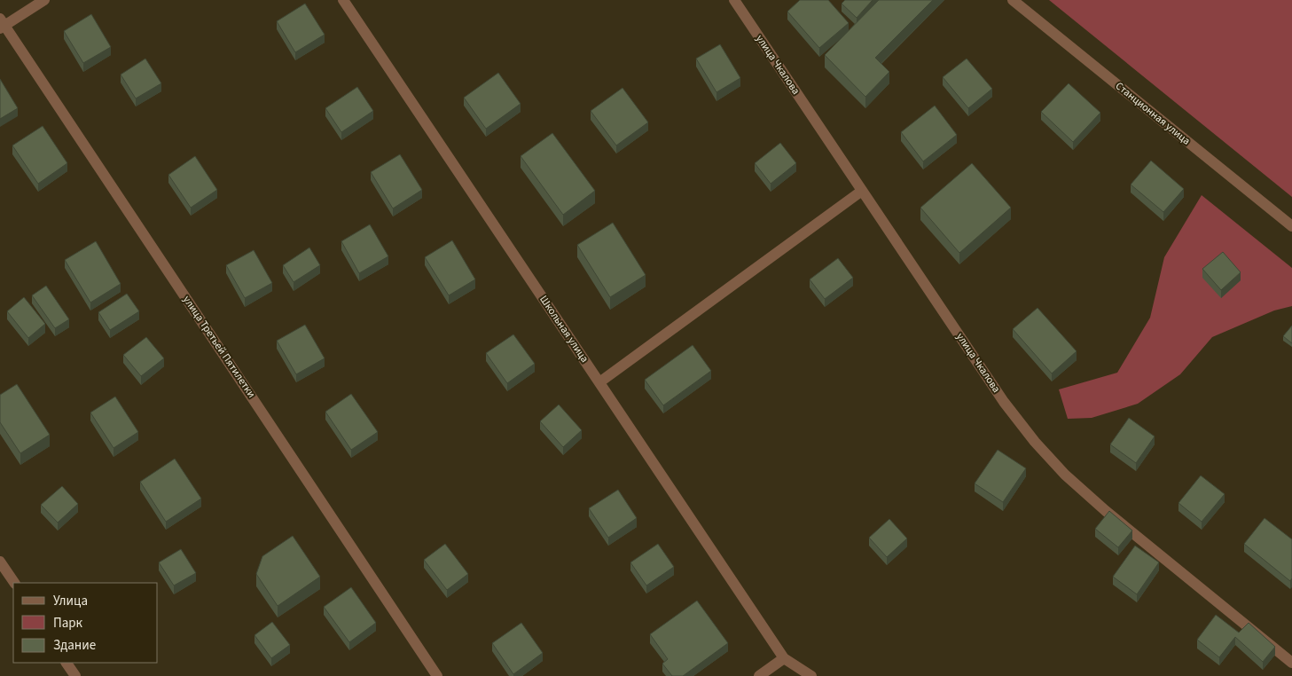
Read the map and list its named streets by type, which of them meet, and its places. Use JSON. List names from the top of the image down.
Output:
{
  "streets": {
    "street": [
      "улица Чкалова",
      "Станционная улица",
      "Школьная улица",
      "улица Третьей Пятилетки"
    ]
  },
  "legend": ["Улица", "Парк", "Здание"]
}
